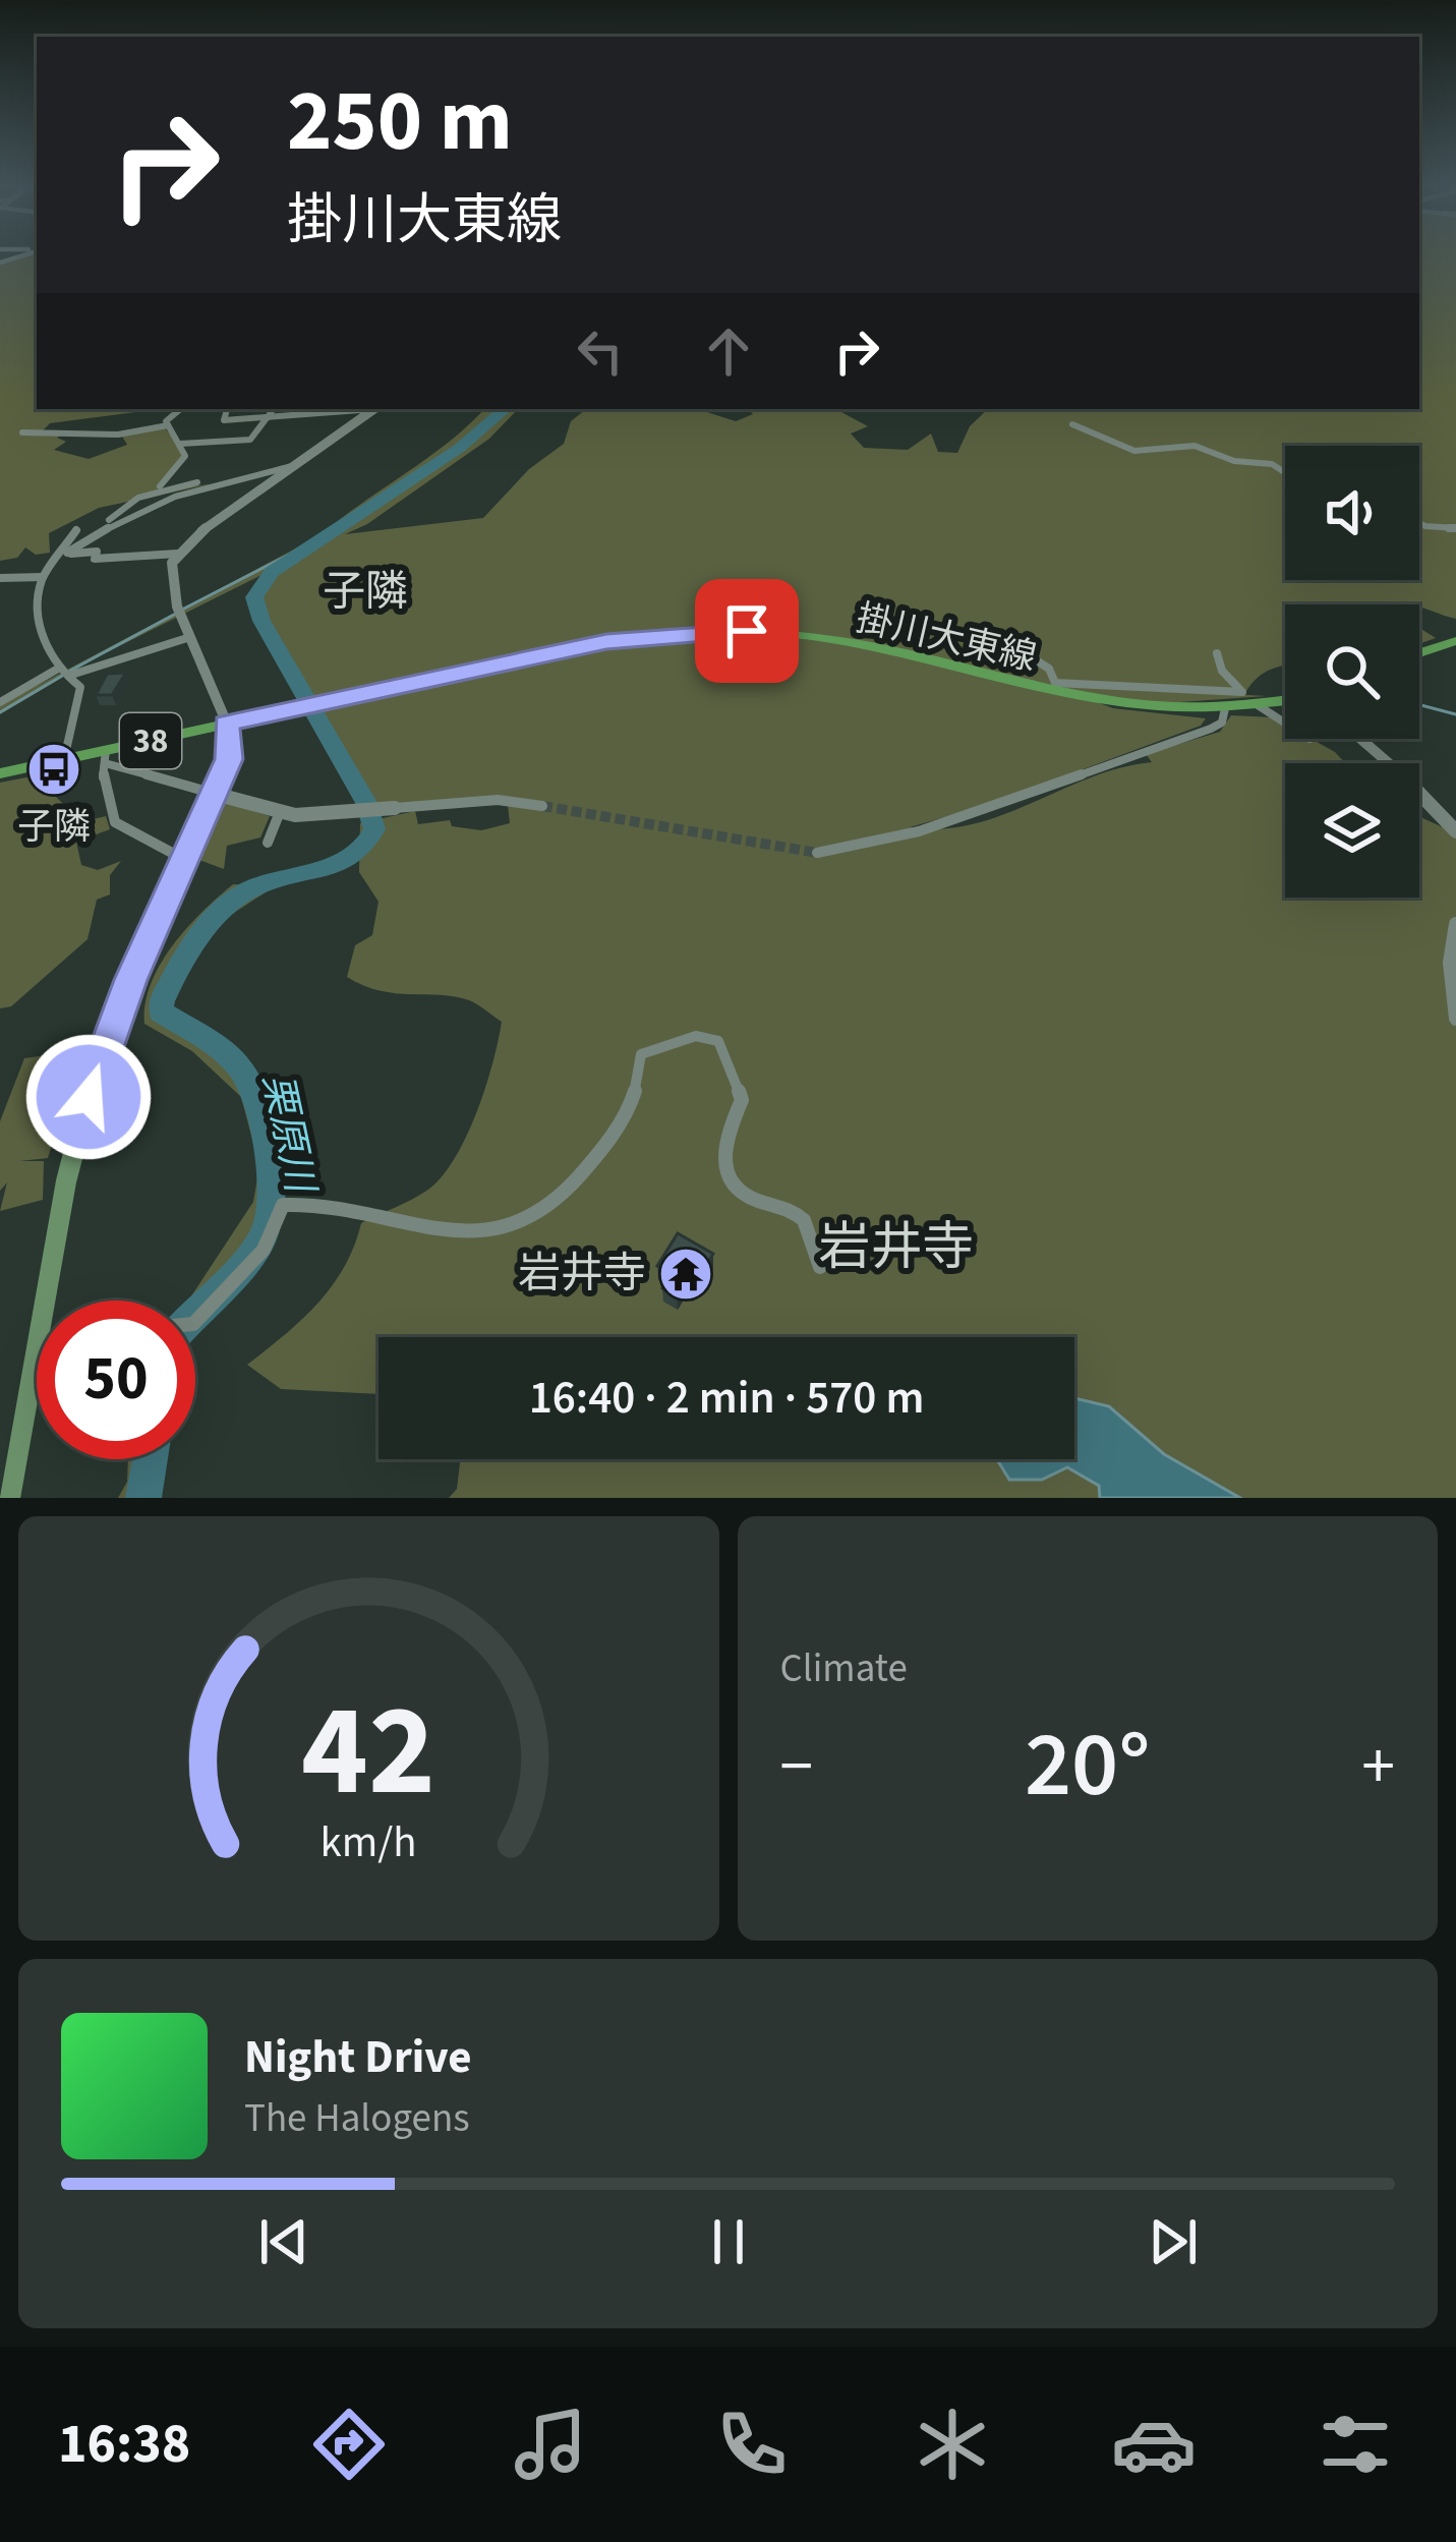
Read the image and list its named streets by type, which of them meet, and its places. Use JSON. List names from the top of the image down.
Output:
{
  "streets": {
    "main road": ["掛川大東線", "38"]
  },
  "districts": ["子隣", "岩井寺"],
  "water": ["栗原川"],
  "places": {
    "bus stop": ["子隣"],
    "temple": ["岩井寺"]
  },
  "page": {
    "turn": ["250 m", "掛川大東線"],
    "limit": "50",
    "trip": "16:40 · 2 min · 570 m",
    "tile": "Climate",
    "heat": ["−", "20°", "+"],
    "song": ["Night Drive", "The Halogens"],
    "tabs": "16:38",
    "gauge": ["42", "km/h"]
  }
}
